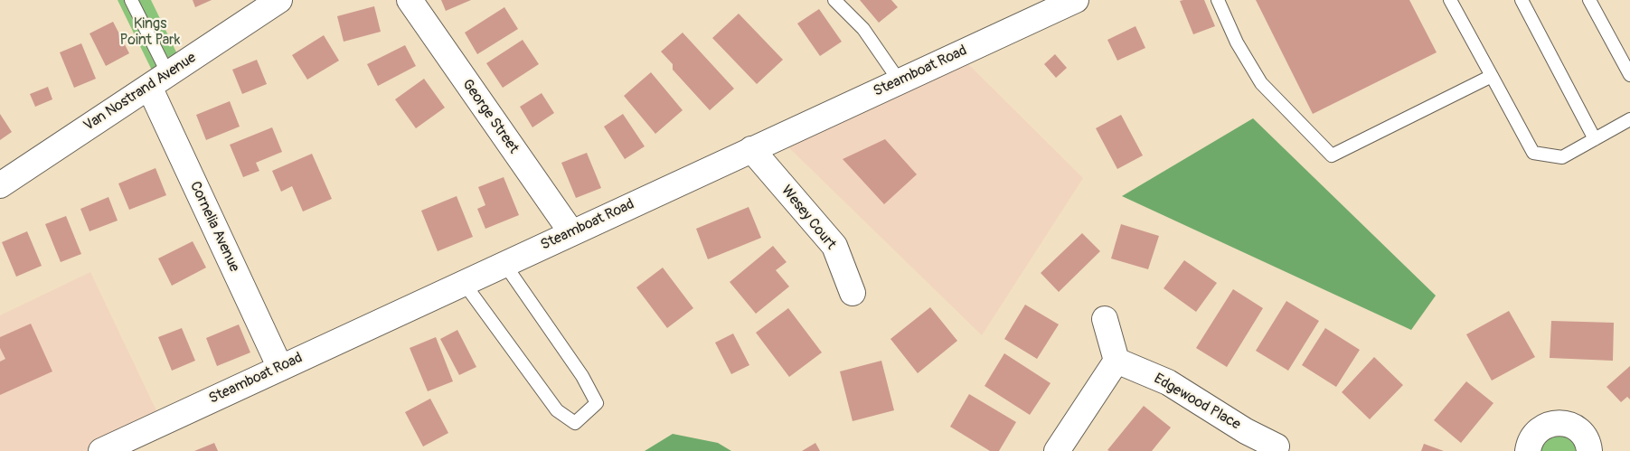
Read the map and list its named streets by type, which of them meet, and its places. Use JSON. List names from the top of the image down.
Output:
{
  "streets": {
    "street": [
      "Steamboat Road",
      "Van Nostrand Avenue",
      "George Street",
      "Wesey Court",
      "Cornelia Avenue",
      "Edgewood Place"
    ]
  },
  "crossings": [
    ["Steamboat Road", "George Street"],
    ["Steamboat Road", "Wesey Court"],
    ["Steamboat Road", "Cornelia Avenue"],
    ["Van Nostrand Avenue", "Cornelia Avenue"]
  ],
  "parks": ["Kings Point Park"]
}
